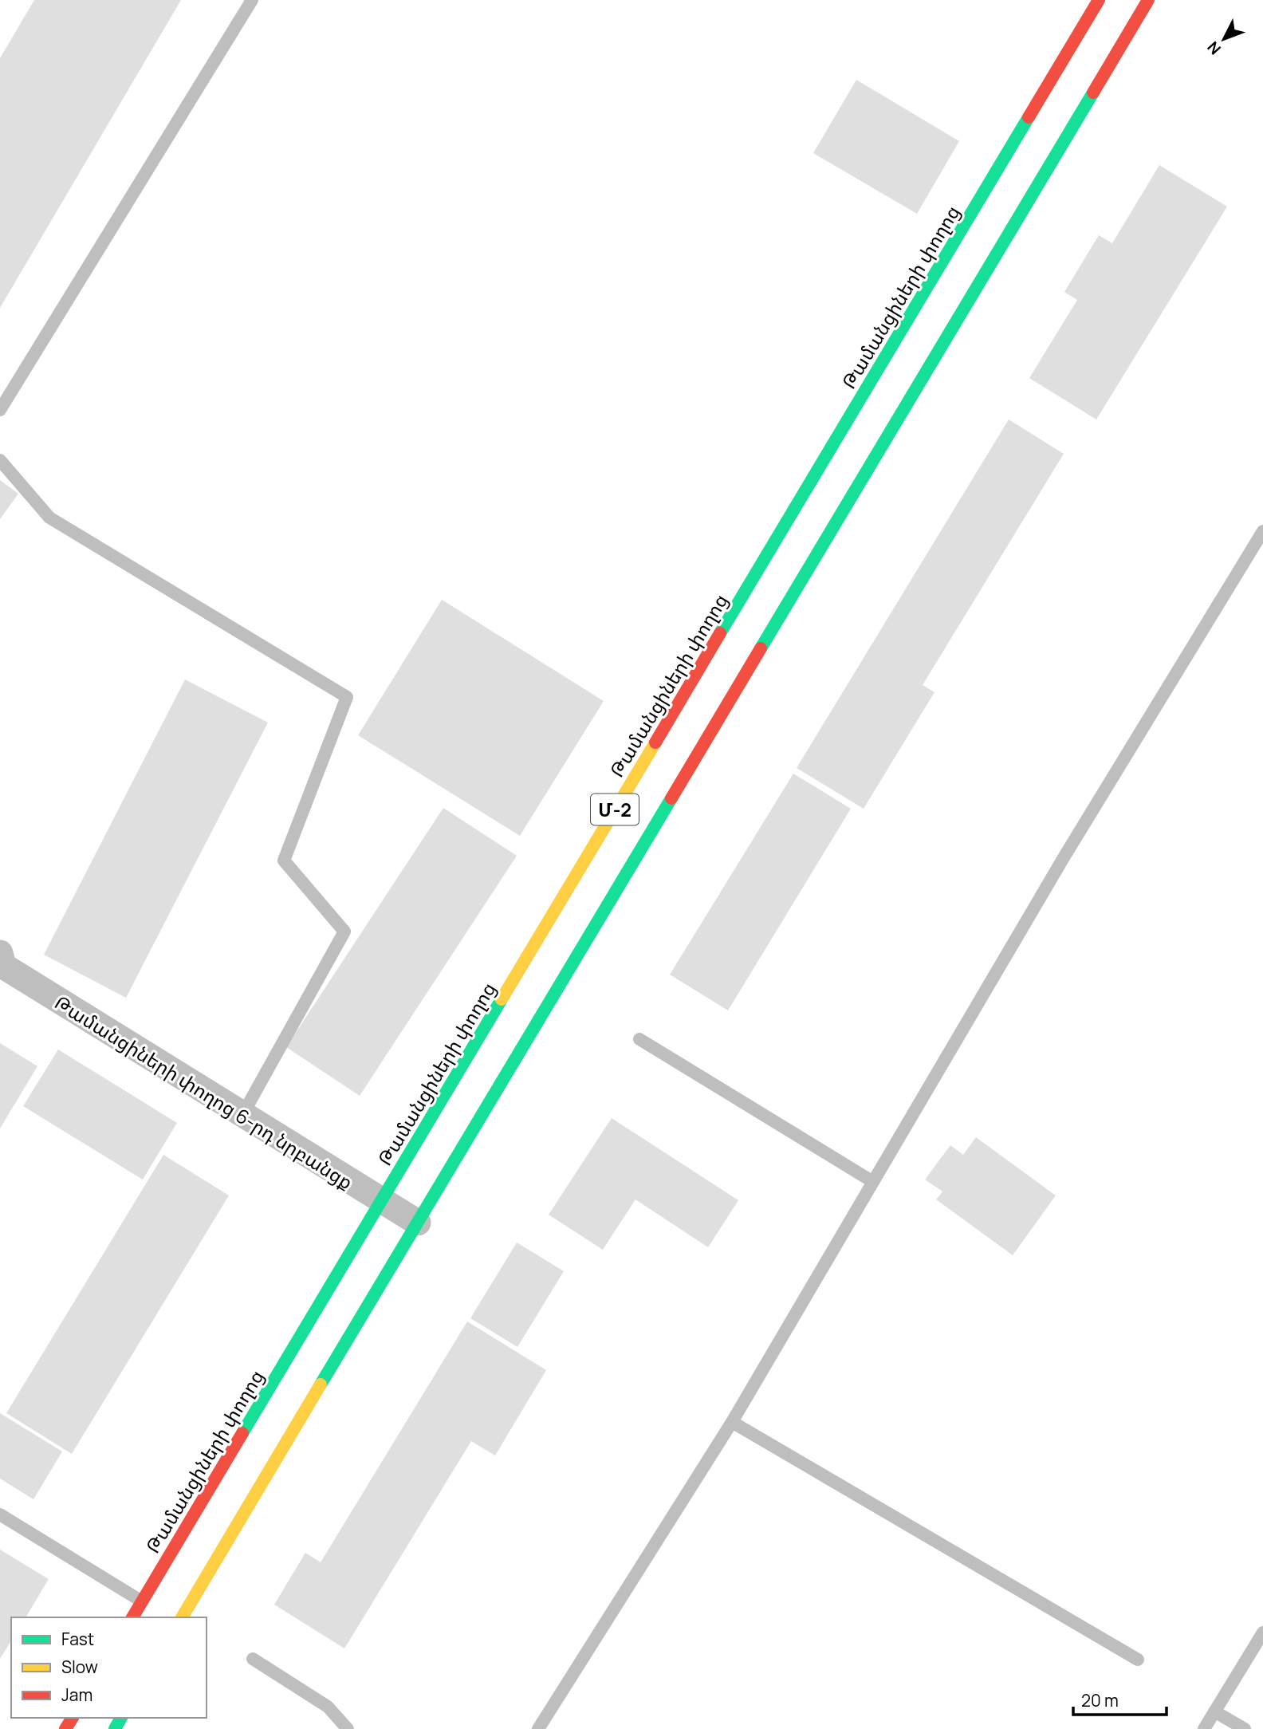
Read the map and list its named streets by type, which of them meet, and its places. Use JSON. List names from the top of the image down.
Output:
{
  "streets": {
    "main road": ["Թամանցիների փողոց", "Մ-2"],
    "street": ["Թամանցիների փողոց 6-րդ նրբանցք"]
  },
  "crossings": [
    ["Թամանցիների փողոց", "Թամանցիների փողոց 6-րդ նրբանցք"],
    ["Մ-2", "Թամանցիների փողոց 6-րդ նրբանցք"]
  ],
  "legend": ["Fast", "Slow", "Jam"],
  "scale_bar": "20 m",
  "north": "bottom left"
}
